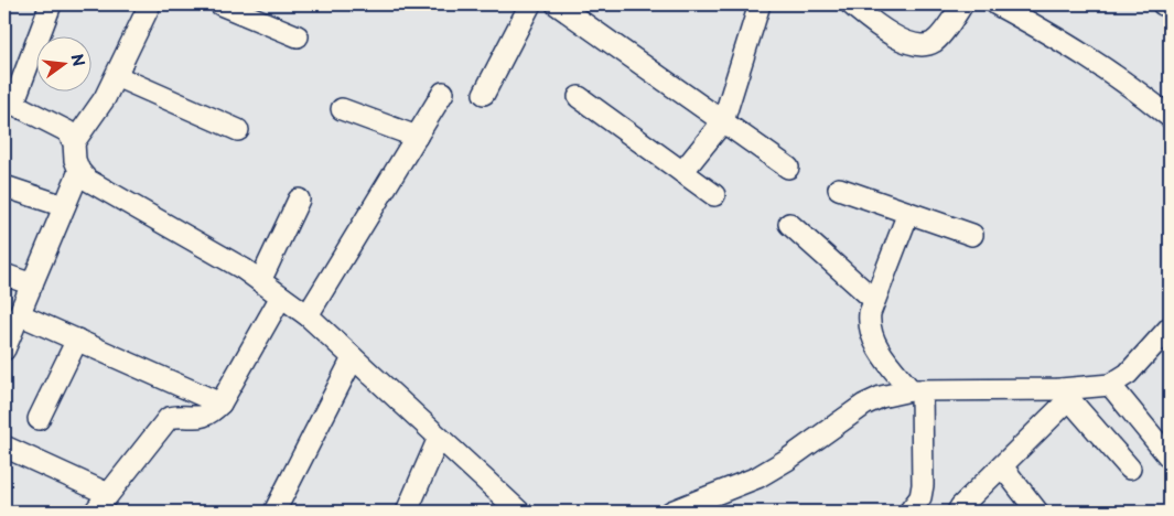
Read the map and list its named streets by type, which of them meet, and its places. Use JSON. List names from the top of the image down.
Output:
{
  "north": "right"
}
